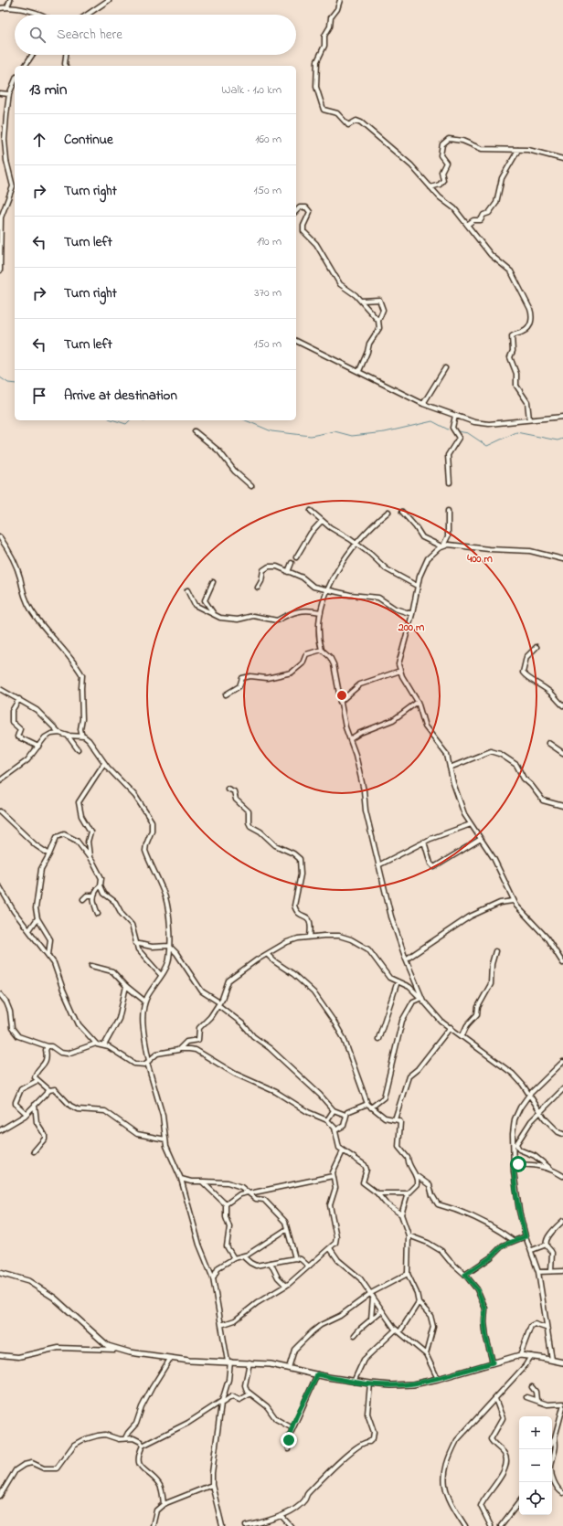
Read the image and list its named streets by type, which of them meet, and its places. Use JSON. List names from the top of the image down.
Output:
{
  "page": {
    "search": "Search here",
    "heading": ["13 min", "Walk · 1.0 km"],
    "list": [
      ["Continue", "160 m"],
      ["Turn right", "150 m"],
      ["Turn left", "190 m"],
      ["Turn right", "370 m"],
      ["Turn left", "150 m"],
      "Arrive at destination"
    ],
    "map_buttons": ["+", "−"]
  },
  "rings": ["400 m", "200 m"]
}
